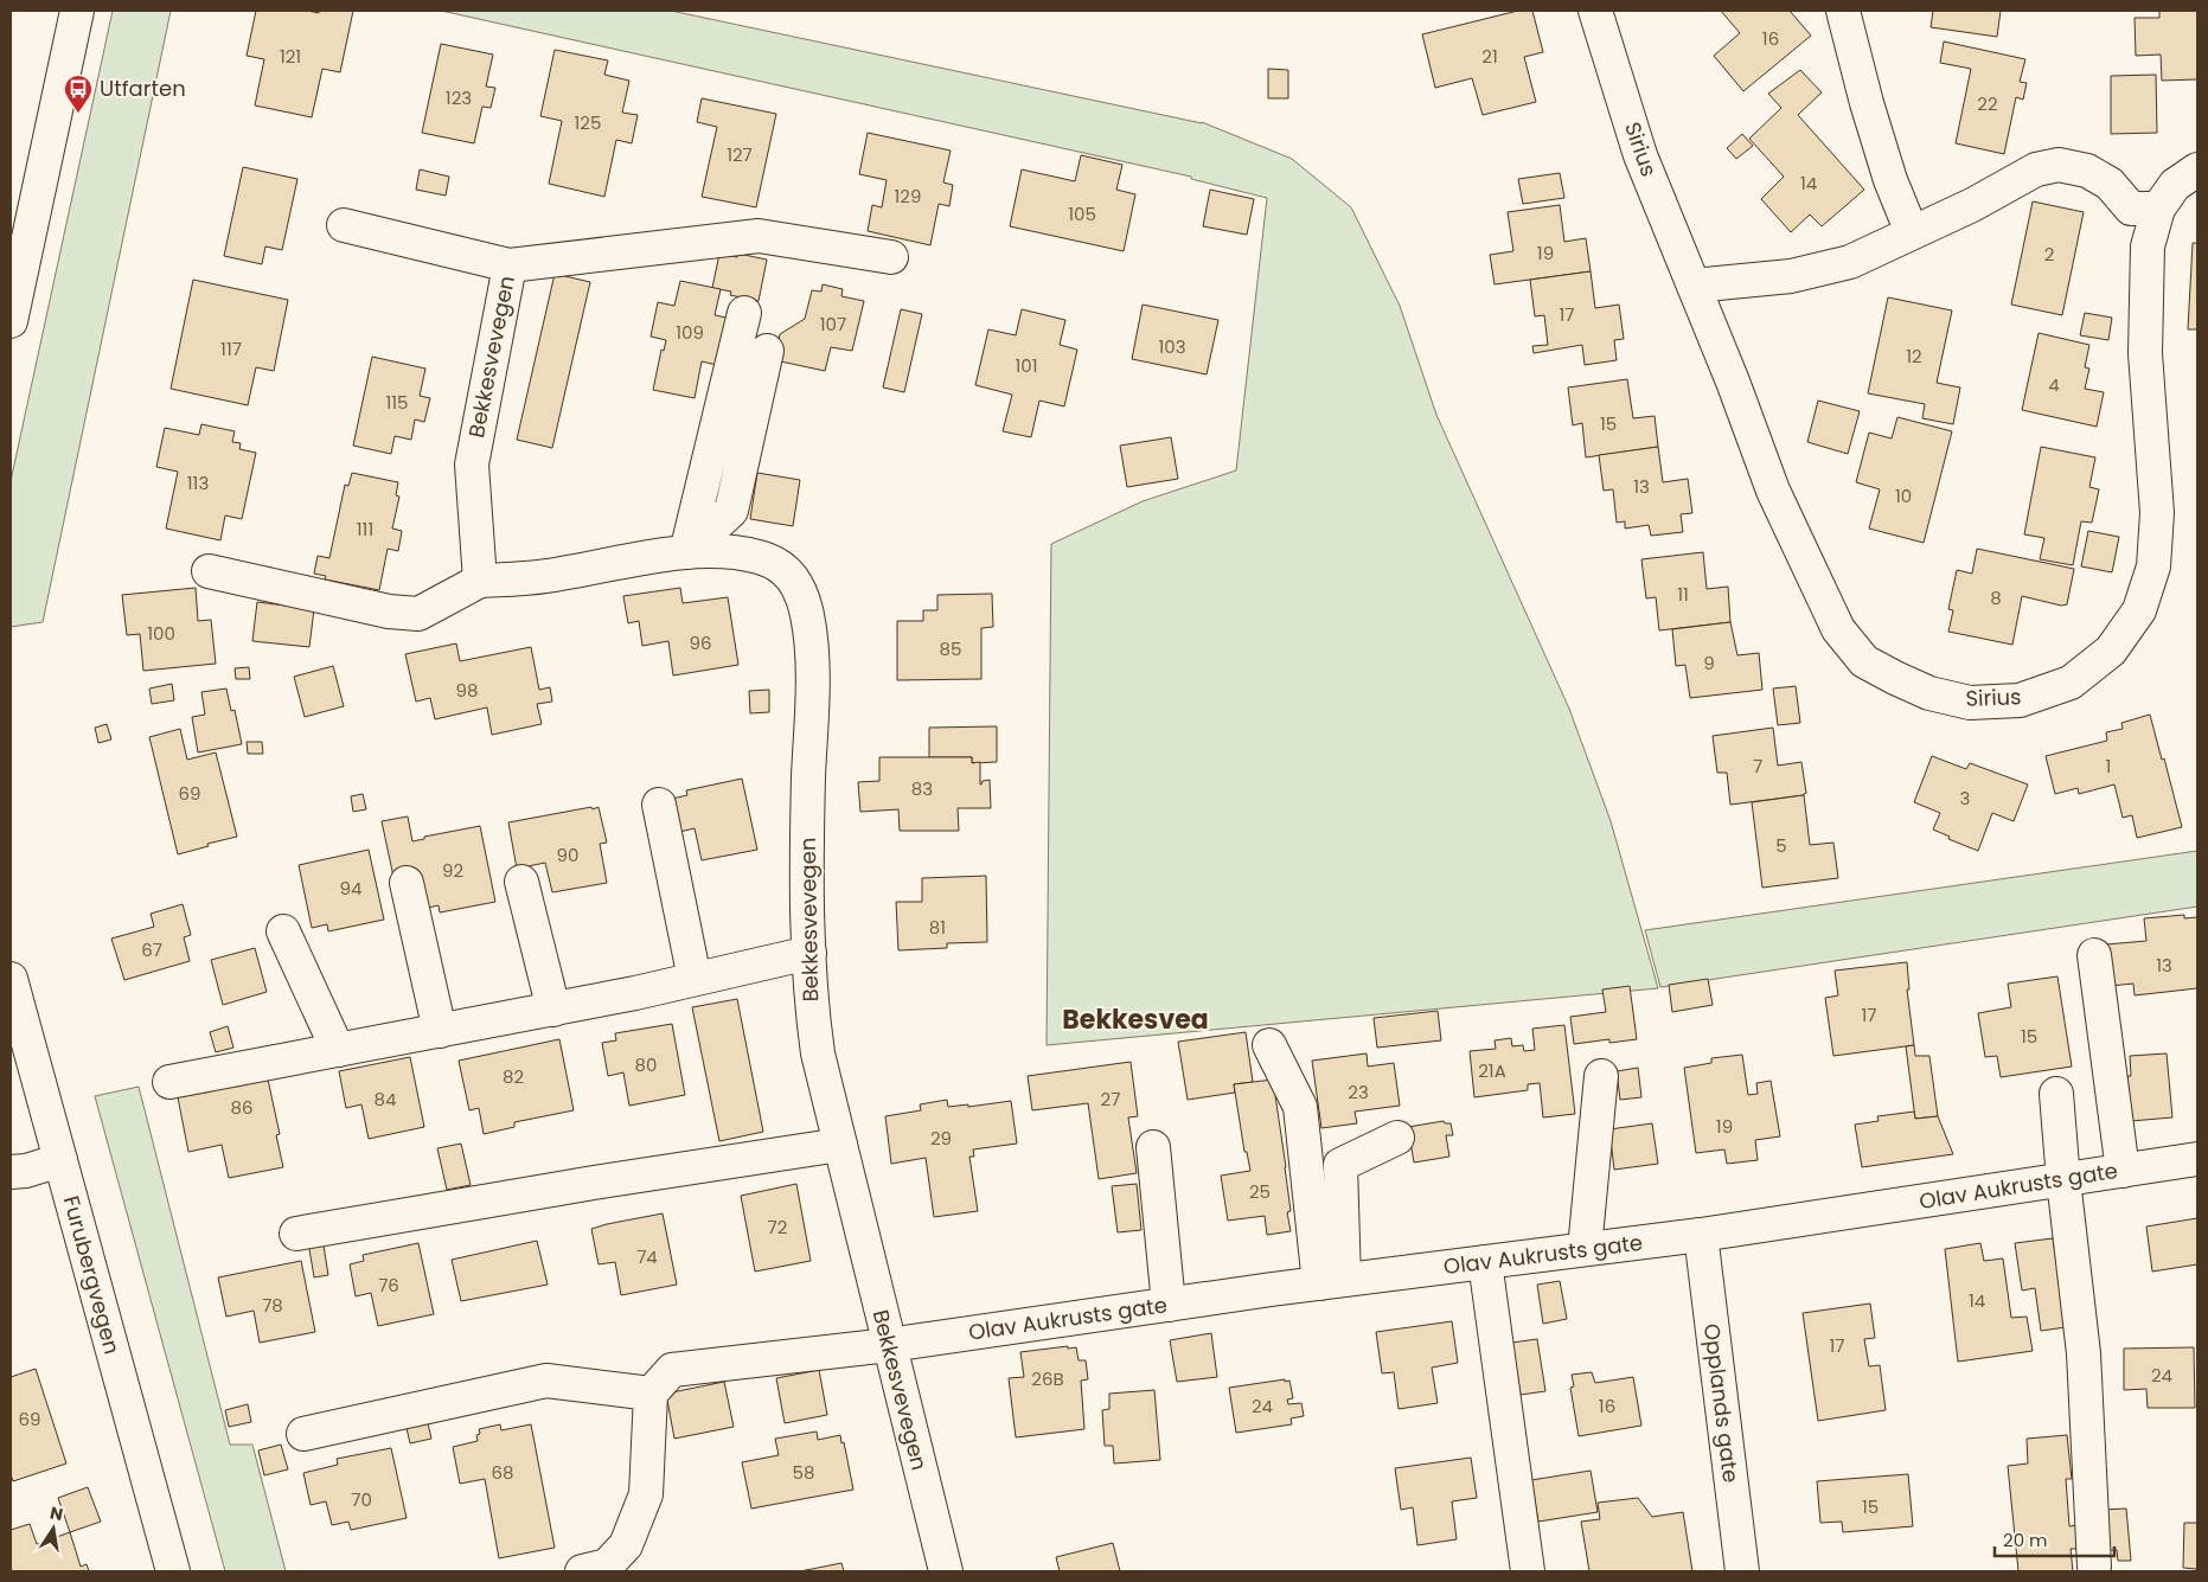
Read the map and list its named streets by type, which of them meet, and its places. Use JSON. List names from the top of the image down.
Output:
{
  "streets": {
    "street": [
      "Sirius",
      "Bekkesvevegen",
      "Olav Aukrusts gate",
      "Furubergvegen",
      "Opplands gate"
    ]
  },
  "crossings": [
    ["Bekkesvevegen", "Olav Aukrusts gate"],
    ["Olav Aukrusts gate", "Opplands gate"]
  ],
  "districts": ["Bekkesvea"],
  "places": {
    "bus stop": ["Utfarten"]
  },
  "house_numbers": [
    "16",
    "121",
    "21",
    "123",
    "22",
    "125",
    "127",
    "14",
    "129",
    "105",
    "19",
    "2",
    "17",
    "107",
    "109",
    "103",
    "117",
    "12",
    "101",
    "4",
    "115",
    "15",
    "113",
    "13",
    "10",
    "111",
    "11",
    "8",
    "100",
    "96",
    "85",
    "9",
    "98",
    "7",
    "1",
    "83",
    "69",
    "3",
    "5",
    "90",
    "92",
    "94",
    "81",
    "67",
    "13",
    "17",
    "15",
    "80",
    "21A",
    "82",
    "23",
    "84",
    "27",
    "86",
    "19",
    "29",
    "25",
    "72",
    "74",
    "76",
    "14",
    "78",
    "17",
    "24",
    "26B",
    "24",
    "16",
    "69",
    "68",
    "58",
    "70",
    "15"
  ],
  "scale_bar": "20 m",
  "north": "top"
}
